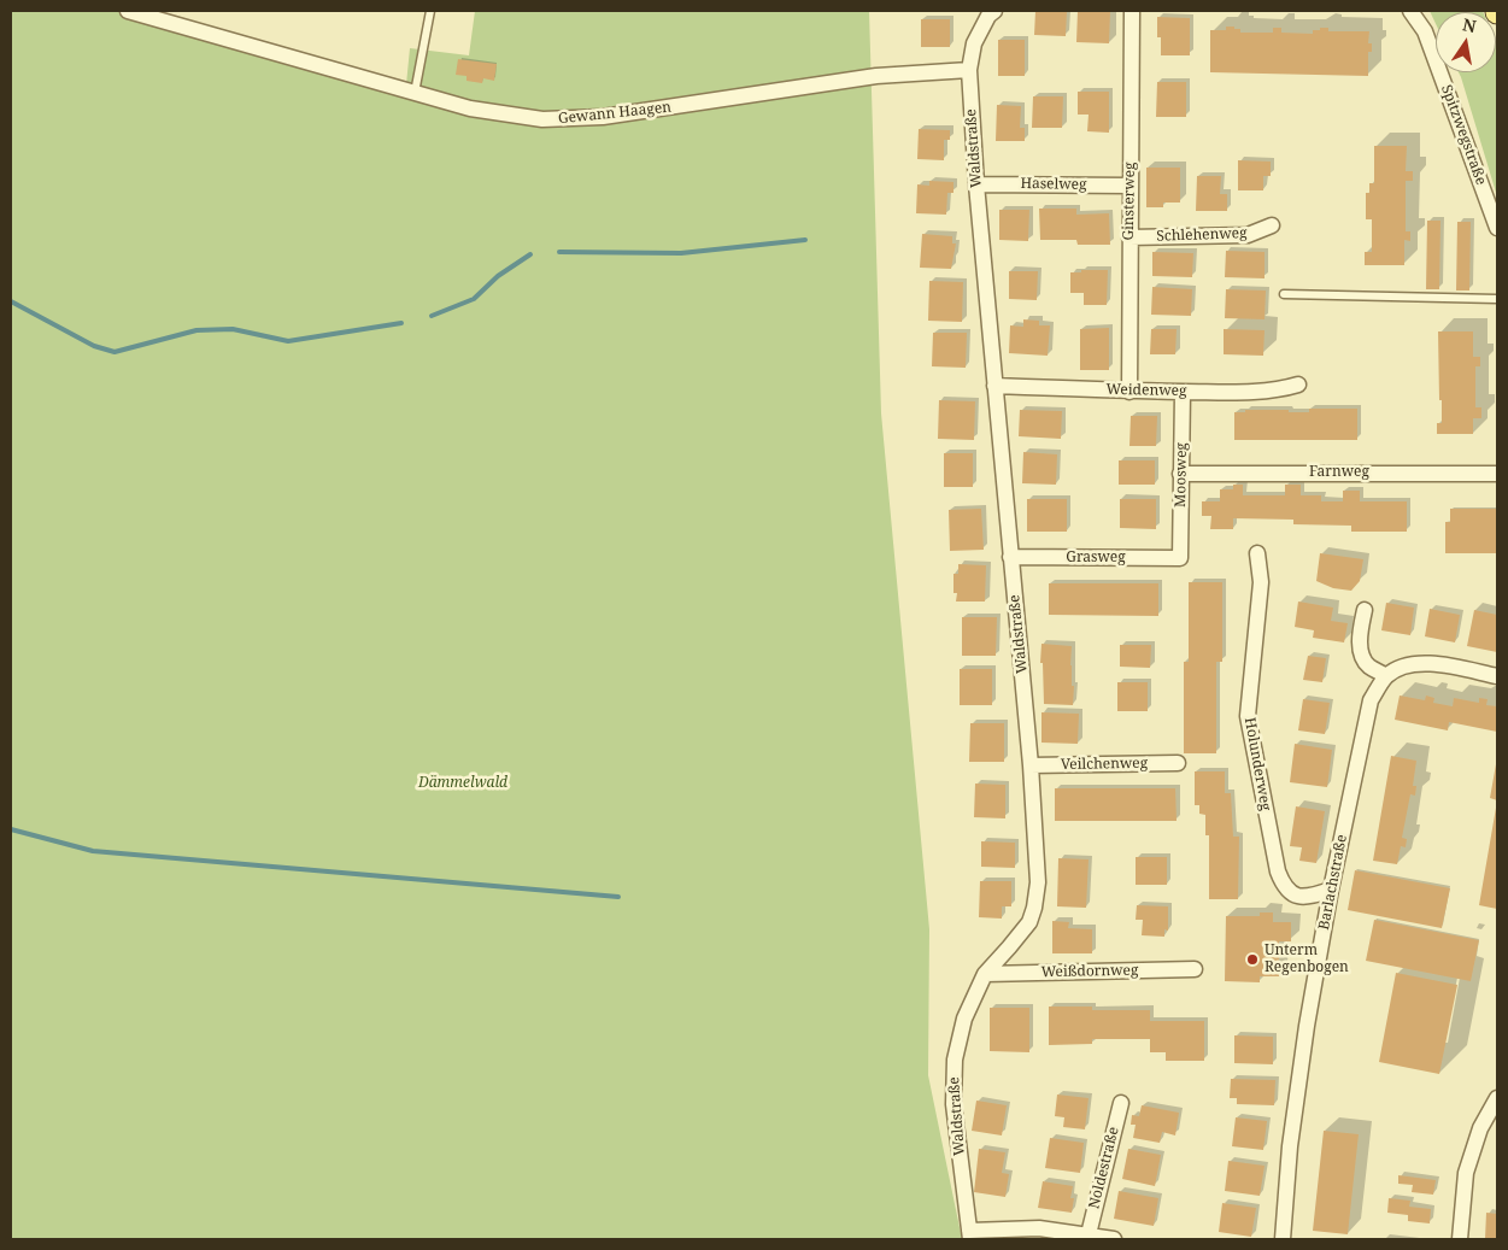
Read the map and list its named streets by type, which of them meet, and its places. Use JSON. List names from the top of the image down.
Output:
{
  "streets": {
    "street": [
      "Gewann Haagen",
      "Spitzwegstraße",
      "Waldstraße",
      "Haselweg",
      "Ginsterweg",
      "Schlehenweg",
      "Weidenweg",
      "Farnweg",
      "Moosweg",
      "Grasweg",
      "Veilchenweg",
      "Holunderweg",
      "Barlachstraße",
      "Weißdornweg",
      "Noldestraße"
    ]
  },
  "crossings": [
    ["Gewann Haagen", "Waldstraße"],
    ["Waldstraße", "Haselweg"],
    ["Waldstraße", "Weidenweg"],
    ["Waldstraße", "Grasweg"],
    ["Waldstraße", "Veilchenweg"],
    ["Waldstraße", "Weißdornweg"],
    ["Haselweg", "Ginsterweg"],
    ["Ginsterweg", "Schlehenweg"],
    ["Ginsterweg", "Weidenweg"],
    ["Weidenweg", "Moosweg"],
    ["Farnweg", "Moosweg"],
    ["Moosweg", "Grasweg"],
    ["Holunderweg", "Barlachstraße"]
  ],
  "parks": ["Dämmelwald"],
  "places": ["Unterm Regenbogen"],
  "north": "top"
}
